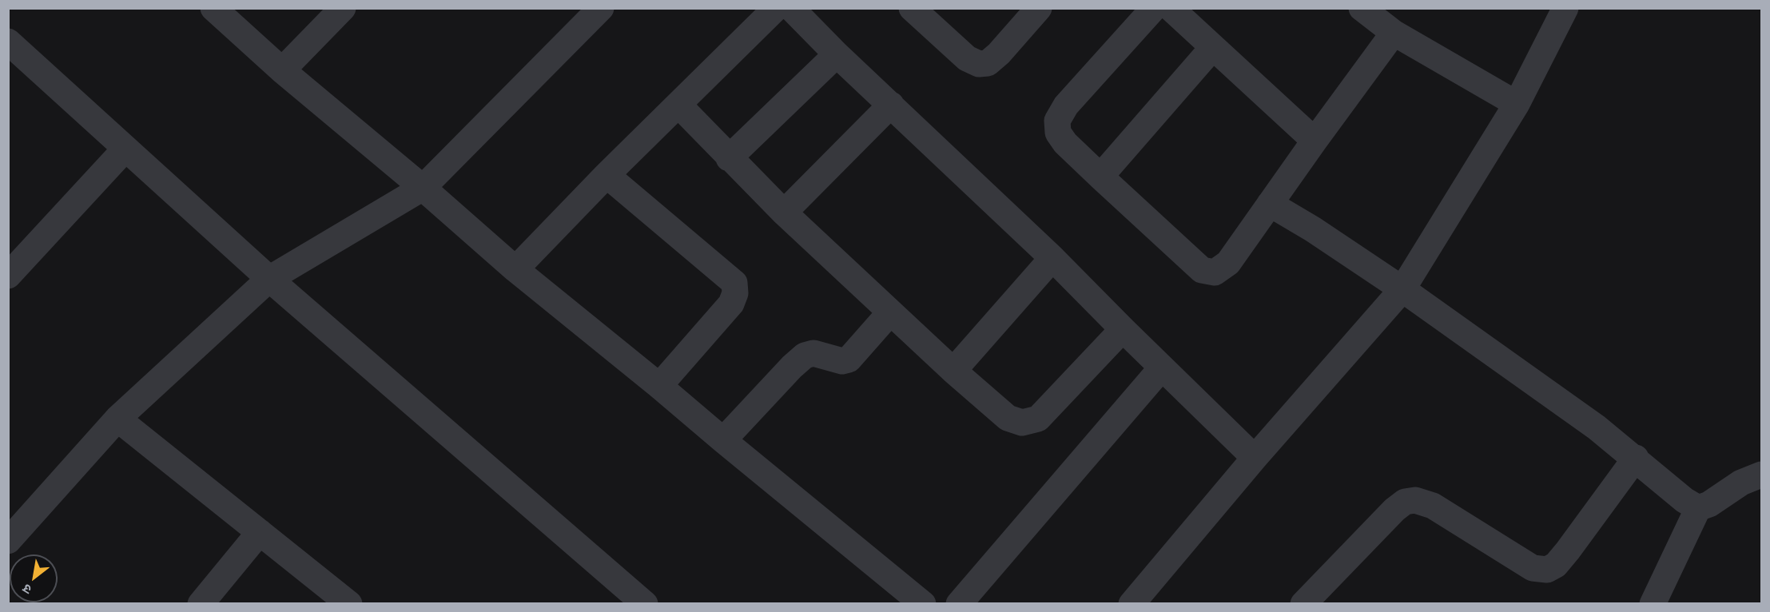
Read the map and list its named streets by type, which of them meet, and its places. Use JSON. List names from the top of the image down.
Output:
{
  "north": "bottom left"
}
